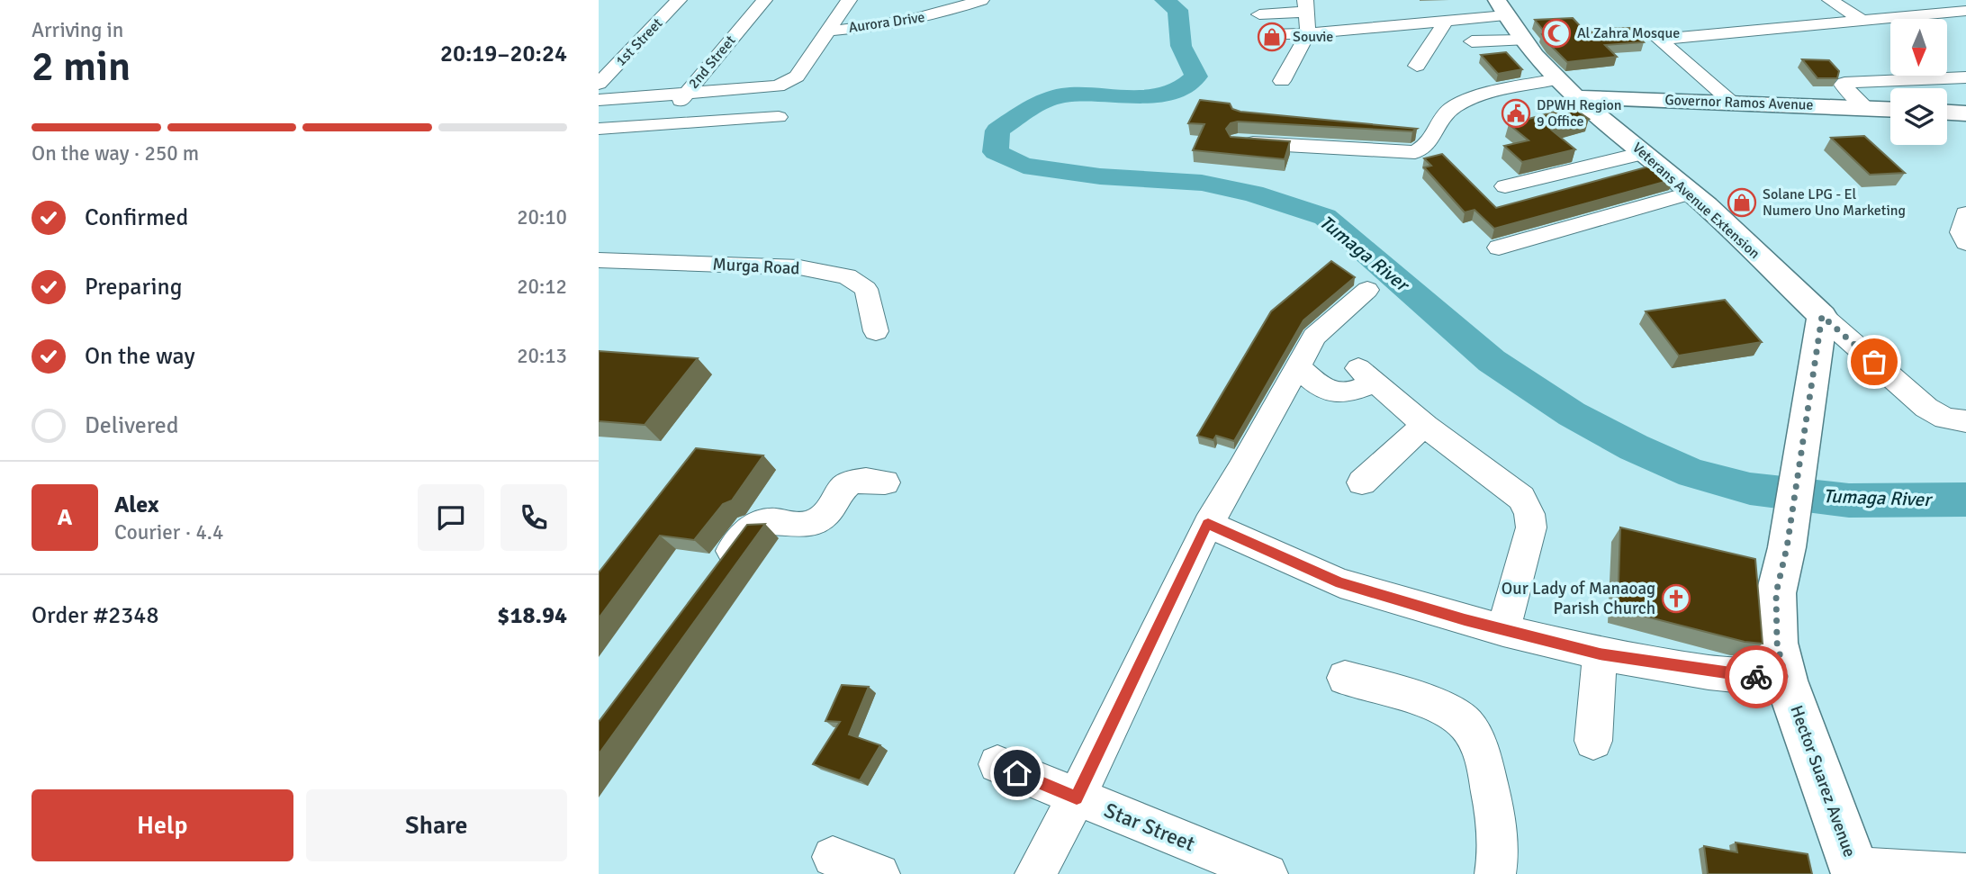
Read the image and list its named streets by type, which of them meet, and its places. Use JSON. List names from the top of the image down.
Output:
{
  "streets": {
    "main road": ["Governor Ramos Avenue", "Veterans Avenue Extension", "Hector Suarez Avenue"],
    "street": [
      "Aurora Drive",
      "1st Street",
      "2nd Street",
      "Murga Road",
      "Star Street"
    ]
  },
  "crossings": [
    ["Governor Ramos Avenue", "Veterans Avenue Extension"],
    ["Veterans Avenue Extension", "Hector Suarez Avenue"]
  ],
  "water": ["Tumaga River"],
  "places": {
    "mosque": ["Al Zahra Mosque"],
    "shop": ["Souvie", "Solane LPG - El Numero Uno Marketing"],
    "public building": ["DPWH Region 9 Office"],
    "church": ["Our Lady of Manaoag Parish Church"]
  },
  "north": "bottom",
  "page": {
    "heading": ["2 min", "Arriving in", "20:19–20:24"],
    "panel": [
      "Alex",
      "Courier · 4.4",
      "Order #2348",
      "$18.94"
    ],
    "bar": "On the way · 250 m",
    "list": [
      ["Confirmed", "20:10"],
      ["Preparing", "20:12"],
      ["On the way", "20:13"],
      "Delivered"
    ],
    "round": "A",
    "buttons": ["Help", "Share"]
  }
}
